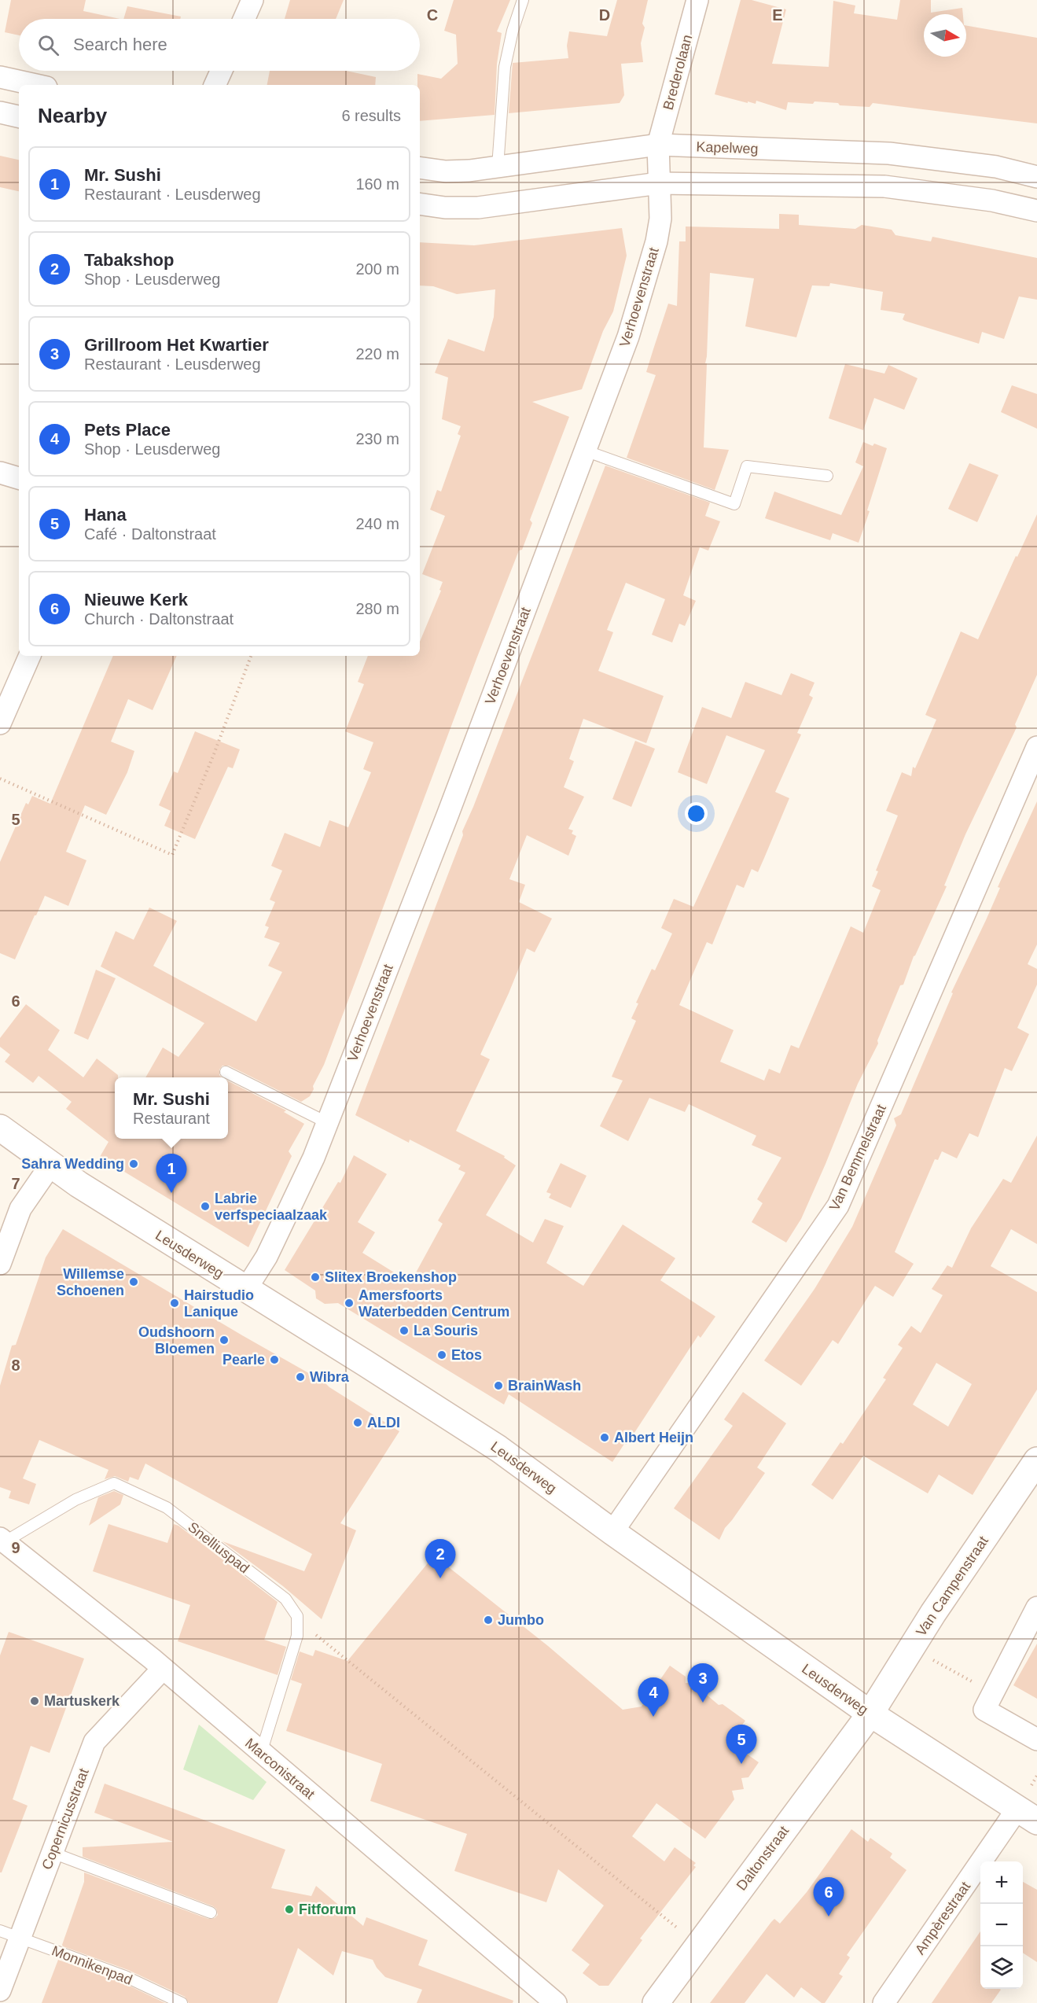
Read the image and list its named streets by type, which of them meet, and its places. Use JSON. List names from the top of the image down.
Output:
{
  "streets": {
    "street": [
      "Brederolaan",
      "Kapelweg",
      "Verhoevenstraat",
      "Van Bemmelstraat",
      "Leusderweg",
      "Van Campenstraat",
      "Marconistraat",
      "Copernicusstraat",
      "Daltonstraat",
      "Ampèrestraat"
    ],
    "lane": ["Snelliuspad", "Monnikenpad"]
  },
  "crossings": [
    ["Brederolaan", "Kapelweg"],
    ["Brederolaan", "Verhoevenstraat"],
    ["Verhoevenstraat", "Leusderweg"],
    ["Van Bemmelstraat", "Leusderweg"],
    ["Leusderweg", "Van Campenstraat"],
    ["Leusderweg", "Daltonstraat"],
    ["Leusderweg", "Ampèrestraat"],
    ["Snelliuspad", "Marconistraat"],
    ["Van Campenstraat", "Daltonstraat"],
    ["Marconistraat", "Copernicusstraat"],
    ["Copernicusstraat", "Monnikenpad"]
  ],
  "places": [
    "Sahra Wedding",
    "Labrie verfspeciaalzaak",
    "Slitex Broekenshop",
    "Willemse Schoenen",
    "Hairstudio Lanique",
    "Amersfoorts Waterbedden Centrum",
    "La Souris",
    "Oudshoorn Bloemen",
    "Etos",
    "Pearle",
    "Wibra",
    "BrainWash",
    "ALDI",
    "Albert Heijn",
    "Jumbo",
    "Martuskerk",
    "Fitforum"
  ],
  "north": "right",
  "page": {
    "search": "Search here",
    "heading": ["Nearby", "6 results"],
    "list": [
      {
        "mark": "1",
        "name": "Mr. Sushi",
        "note": "Restaurant · Leusderweg",
        "value": "160 m"
      },
      {
        "mark": "2",
        "name": "Tabakshop",
        "note": "Shop · Leusderweg",
        "value": "200 m"
      },
      {
        "mark": "3",
        "name": "Grillroom Het Kwartier",
        "note": "Restaurant · Leusderweg",
        "value": "220 m"
      },
      {
        "mark": "4",
        "name": "Pets Place",
        "note": "Shop · Leusderweg",
        "value": "230 m"
      },
      {
        "mark": "5",
        "name": "Hana",
        "note": "Café · Daltonstraat",
        "value": "240 m"
      },
      {
        "mark": "6",
        "name": "Nieuwe Kerk",
        "note": "Church · Daltonstraat",
        "value": "280 m"
      }
    ],
    "popup": ["Mr. Sushi", "Restaurant"],
    "pins": [
      "1",
      "2",
      "3",
      "4",
      "5",
      "6"
    ],
    "map_buttons": ["+", "−"]
  },
  "grid": {
    "columns": ["C", "D", "E"],
    "rows": [
      "5",
      "6",
      "7",
      "8",
      "9"
    ]
  }
}
